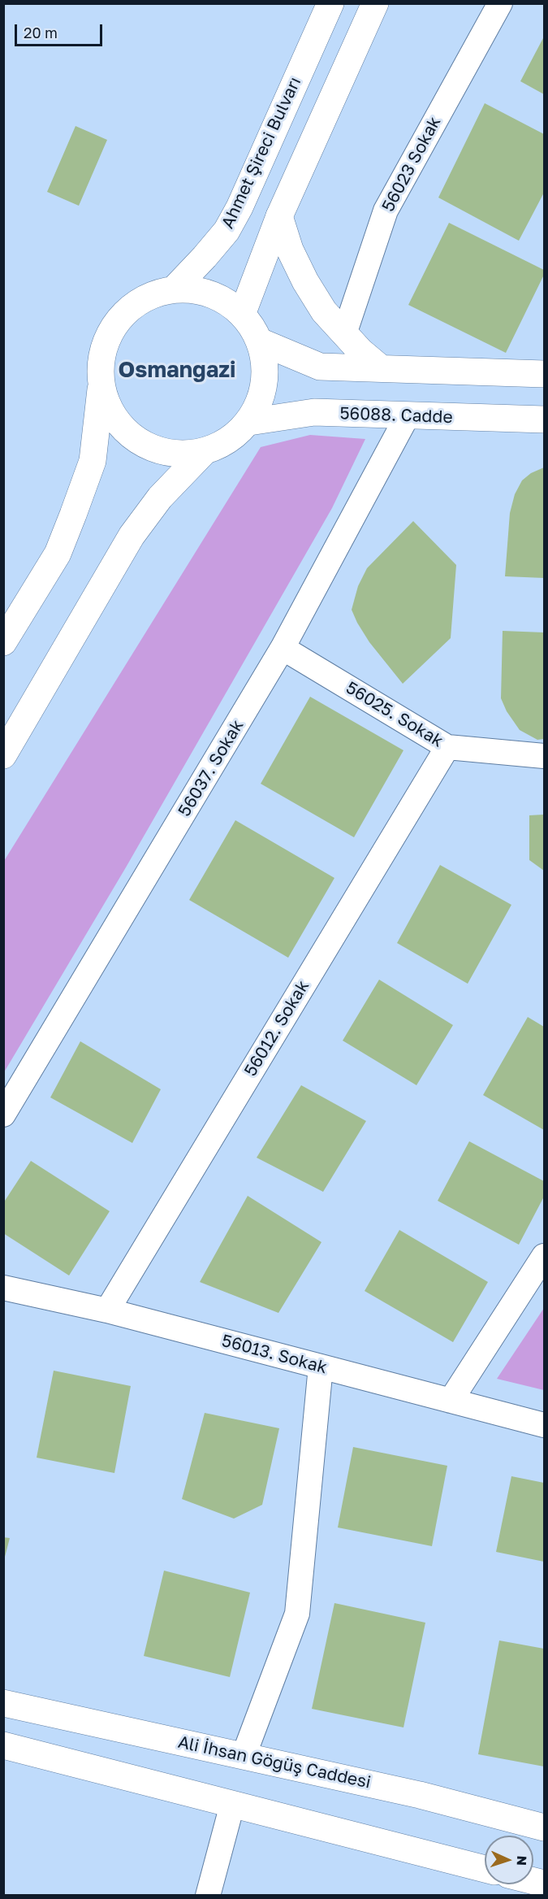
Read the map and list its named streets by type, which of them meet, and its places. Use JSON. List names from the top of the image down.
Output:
{
  "streets": {
    "main road": ["Ahmet Şireci Bulvarı", "56088. Cadde", "Ali İhsan Göğüş Caddesi"],
    "street": [
      "56023 Sokak",
      "56025. Sokak",
      "56037. Sokak",
      "56012. Sokak",
      "56013. Sokak"
    ]
  },
  "crossings": [
    ["Ahmet Şireci Bulvarı", "56088. Cadde"],
    ["56088. Cadde", "56037. Sokak"],
    ["56025. Sokak", "56037. Sokak"],
    ["56025. Sokak", "56012. Sokak"],
    ["56012. Sokak", "56013. Sokak"]
  ],
  "districts": ["Osmangazi"],
  "scale_bar": "20 m",
  "north": "right"
}
